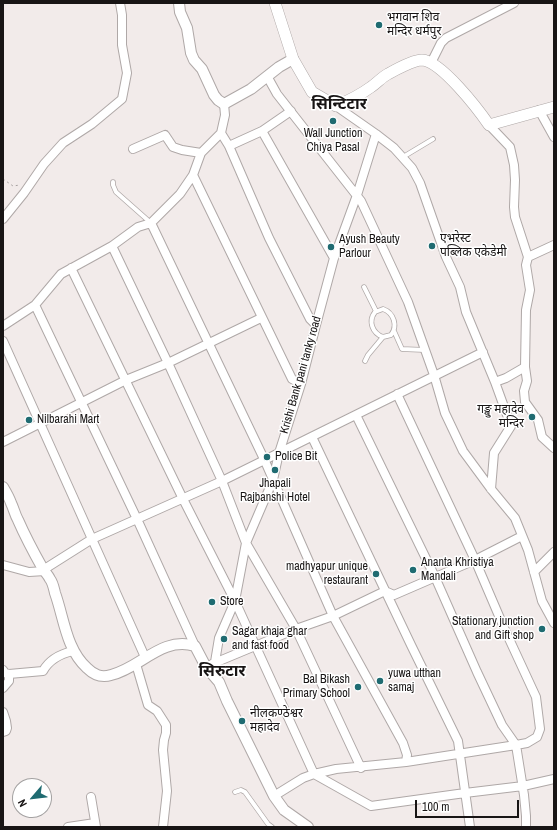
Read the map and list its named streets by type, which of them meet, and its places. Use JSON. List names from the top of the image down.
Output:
{
  "streets": {
    "street": ["Krishi Bank pani tanky road"]
  },
  "districts": ["सिन्टिटार", "सिरुटार"],
  "places": [
    "भगवान शिव मन्दिर धर्मपुर",
    "Wall Junction Chiya Pasal",
    "एभरेस्ट पब्लिक एकेडेमी",
    "Ayush Beauty Parlour",
    "गङ्खु महादेव मन्दिर",
    "Nilbarahi Mart",
    "Police Bit",
    "Jhapali Rajbanshi Hotel",
    "Ananta Khristiya Mandali",
    "madhyapur unique restaurant",
    "Store",
    "Stationary junction and Gift shop",
    "Sagar khaja ghar and fast food",
    "yuwa utthan samaj",
    "Bal Bikash Primary School",
    "नीलकण्ठेश्वर महादेव"
  ],
  "scale_bar": "100 m",
  "north": "bottom left"
}
